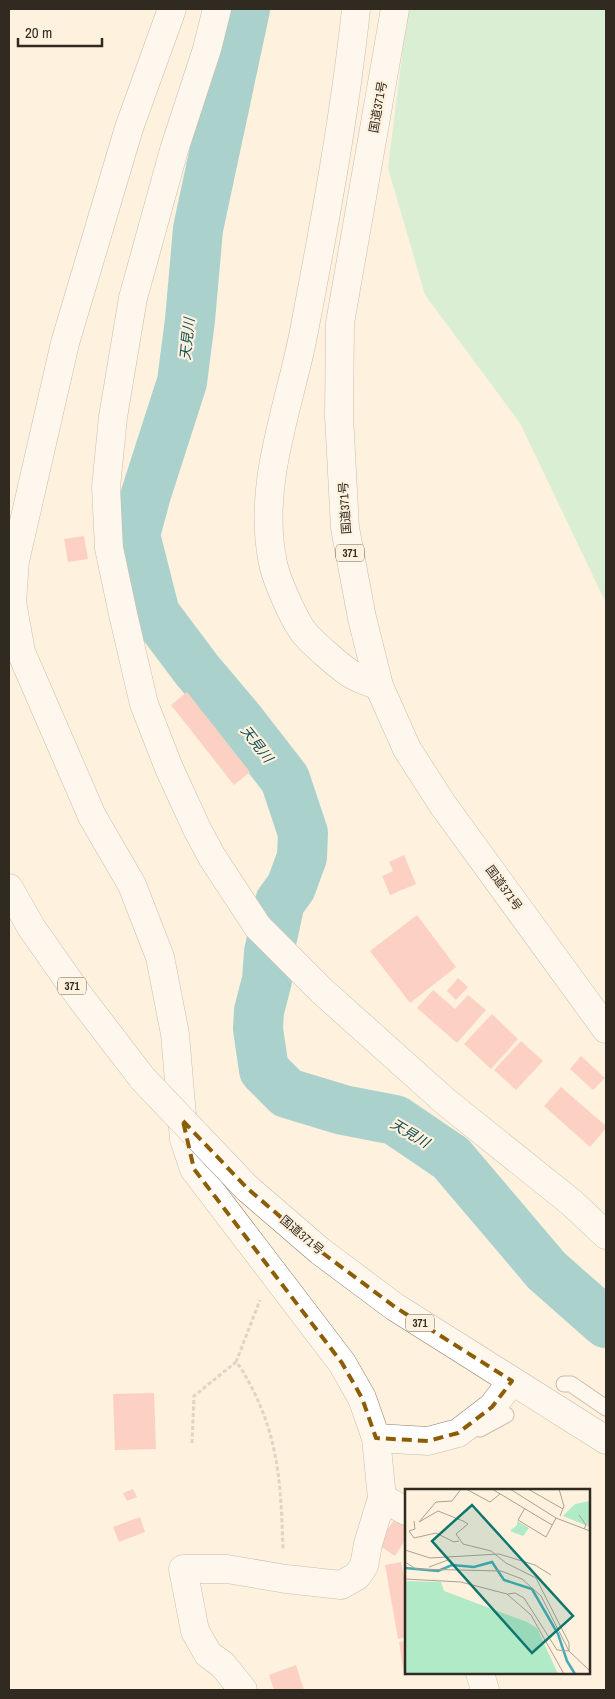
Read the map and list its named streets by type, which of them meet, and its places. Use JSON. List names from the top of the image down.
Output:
{
  "streets": {
    "main road": ["国道371号", "371"]
  },
  "water": ["天見川"],
  "scale_bar": "20 m"
}
